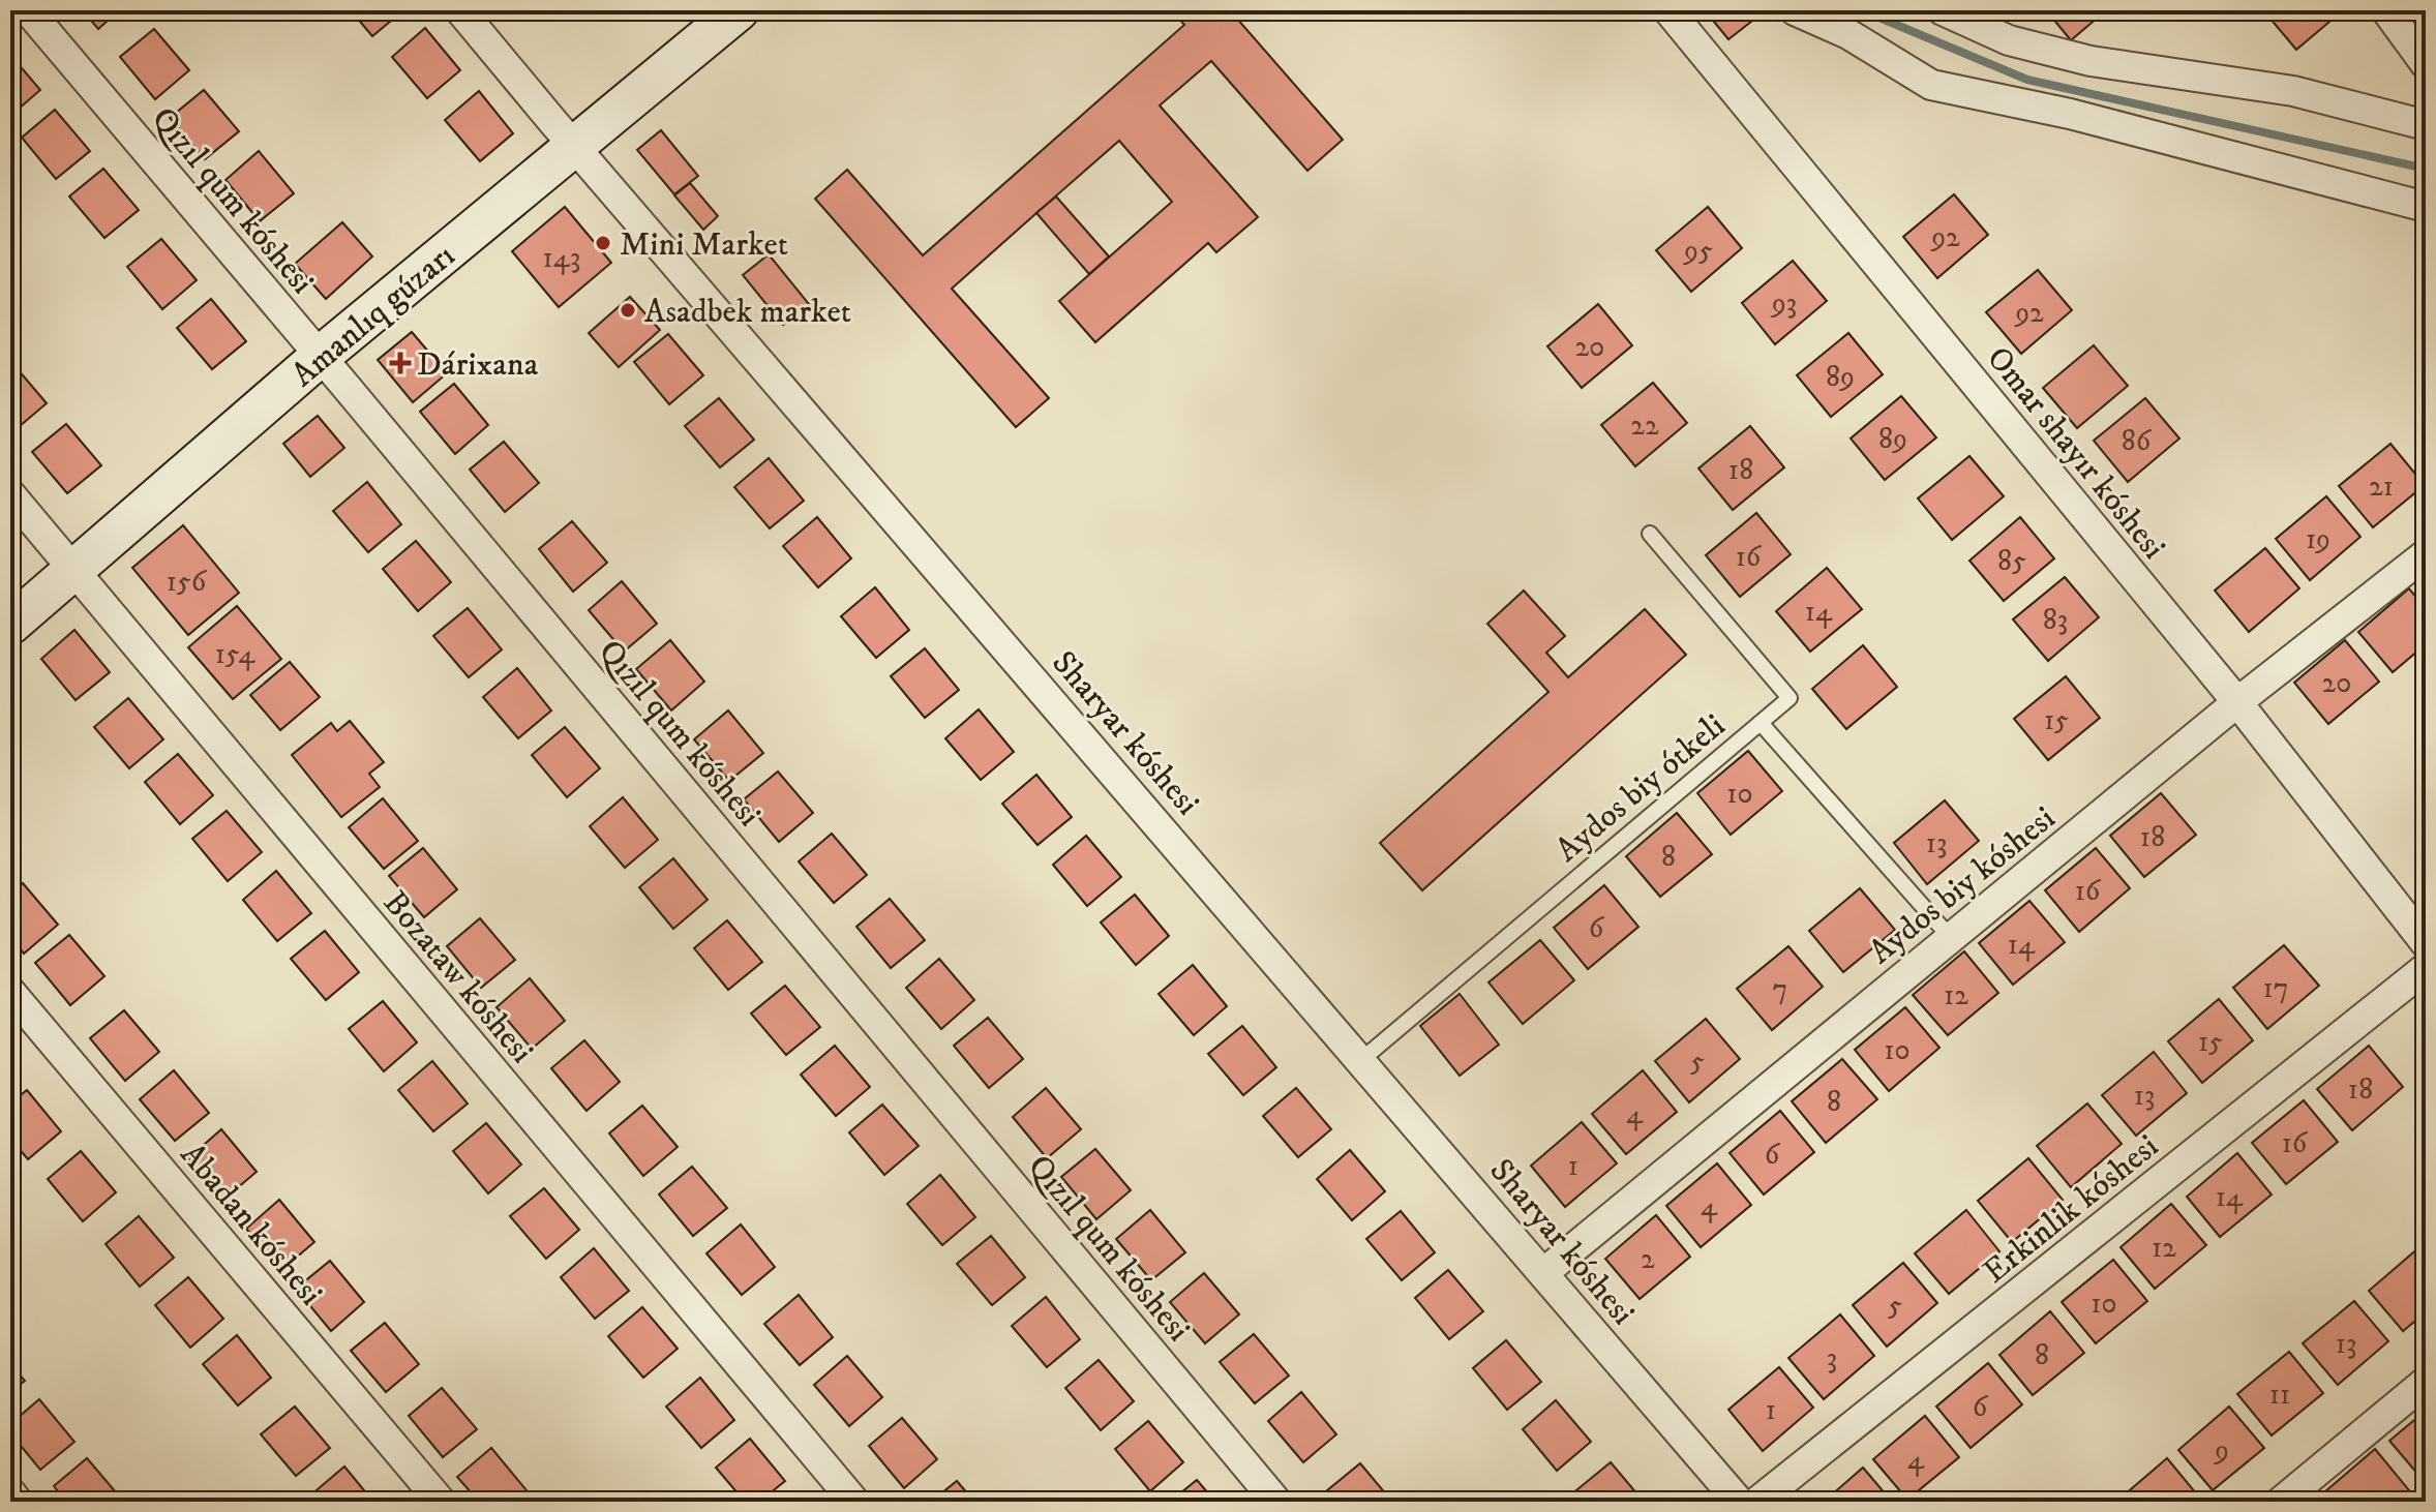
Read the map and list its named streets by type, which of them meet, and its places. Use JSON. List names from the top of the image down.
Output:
{
  "streets": {
    "street": [
      "Qızıl qum kóshesi",
      "Amanlıq gúzarı",
      "Omar shayır kóshesi",
      "Sharyar kóshesi",
      "Aydos biy kóshesi",
      "Bozataw kóshesi",
      "Erkinlik kóshesi",
      "Abadan kóshesi"
    ],
    "lane": ["Aydos biy ótkeli"]
  },
  "crossings": [
    ["Qızıl qum kóshesi", "Amanlıq gúzarı"],
    ["Amanlıq gúzarı", "Sharyar kóshesi"],
    ["Amanlıq gúzarı", "Bozataw kóshesi"],
    ["Omar shayır kóshesi", "Aydos biy kóshesi"],
    ["Sharyar kóshesi", "Aydos biy ótkeli"],
    ["Sharyar kóshesi", "Aydos biy kóshesi"]
  ],
  "places": {
    "other": ["Mini Market", "Asadbek market"],
    "health": ["Dárixana"]
  },
  "house_numbers": [
    "92",
    "95",
    "143",
    "93",
    "92",
    "20",
    "89",
    "22",
    "89",
    "86",
    "18",
    "21",
    "19",
    "16",
    "85",
    "156",
    "14",
    "83",
    "154",
    "20",
    "15",
    "10",
    "18",
    "13",
    "8",
    "16",
    "6",
    "14",
    "17",
    "7",
    "12",
    "15",
    "10",
    "5",
    "18",
    "13",
    "8",
    "4",
    "16",
    "6",
    "1",
    "14",
    "4",
    "12",
    "2",
    "10",
    "5",
    "13",
    "8",
    "3",
    "11",
    "6",
    "1",
    "9",
    "4"
  ]
}
